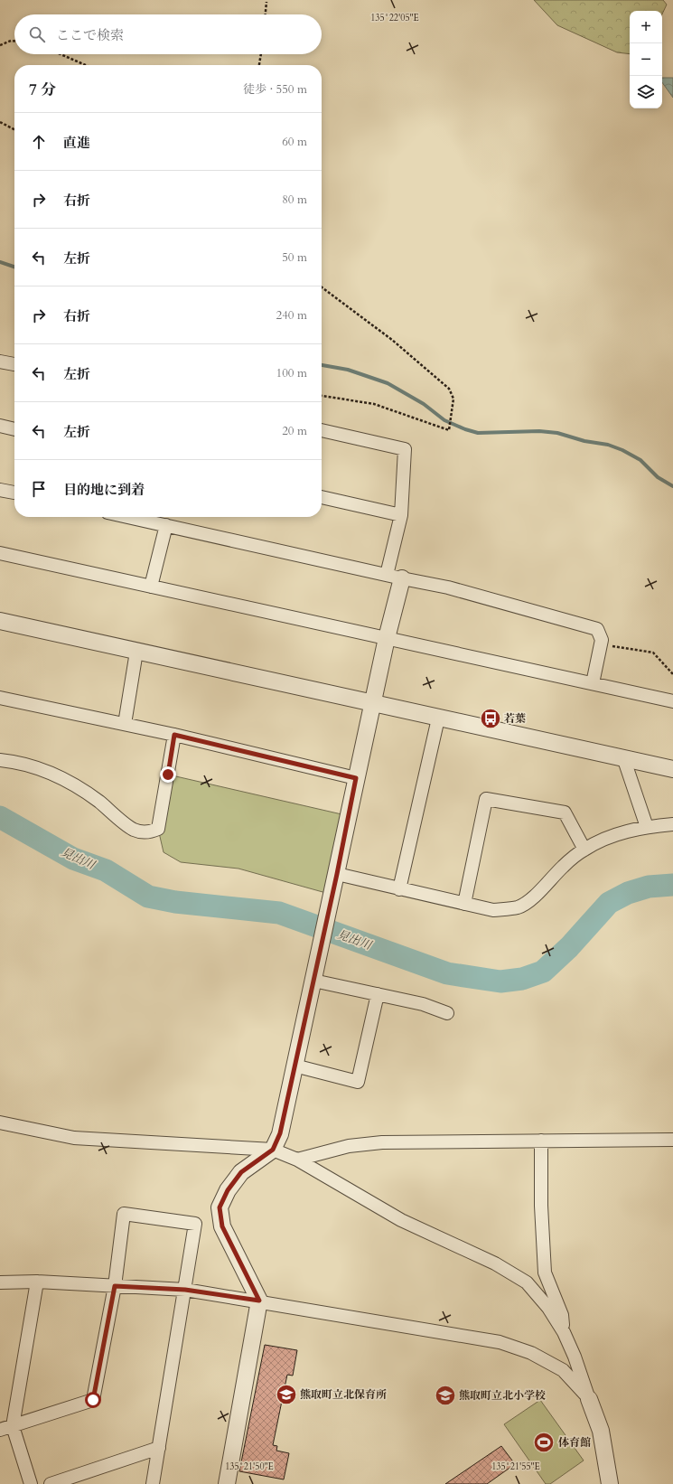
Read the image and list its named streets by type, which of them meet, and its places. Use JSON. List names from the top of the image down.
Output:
{
  "water": ["見出川"],
  "places": {
    "bus stop": ["若葉"],
    "school or university": ["熊取町立北保育所", "熊取町立北小学校"],
    "sports": ["体育館"]
  },
  "page": {
    "map_buttons": ["+", "−"],
    "search": "ここで検索",
    "heading": ["7 分", "徒歩 · 550 m"],
    "list": [
      ["直進", "60 m"],
      ["右折", "80 m"],
      ["左折", "50 m"],
      ["右折", "240 m"],
      ["左折", "100 m"],
      ["左折", "20 m"],
      "目的地に到着"
    ]
  },
  "coordinates": ["135°22'05\"E", "135°21'50\"E", "135°21'55\"E"]
}
